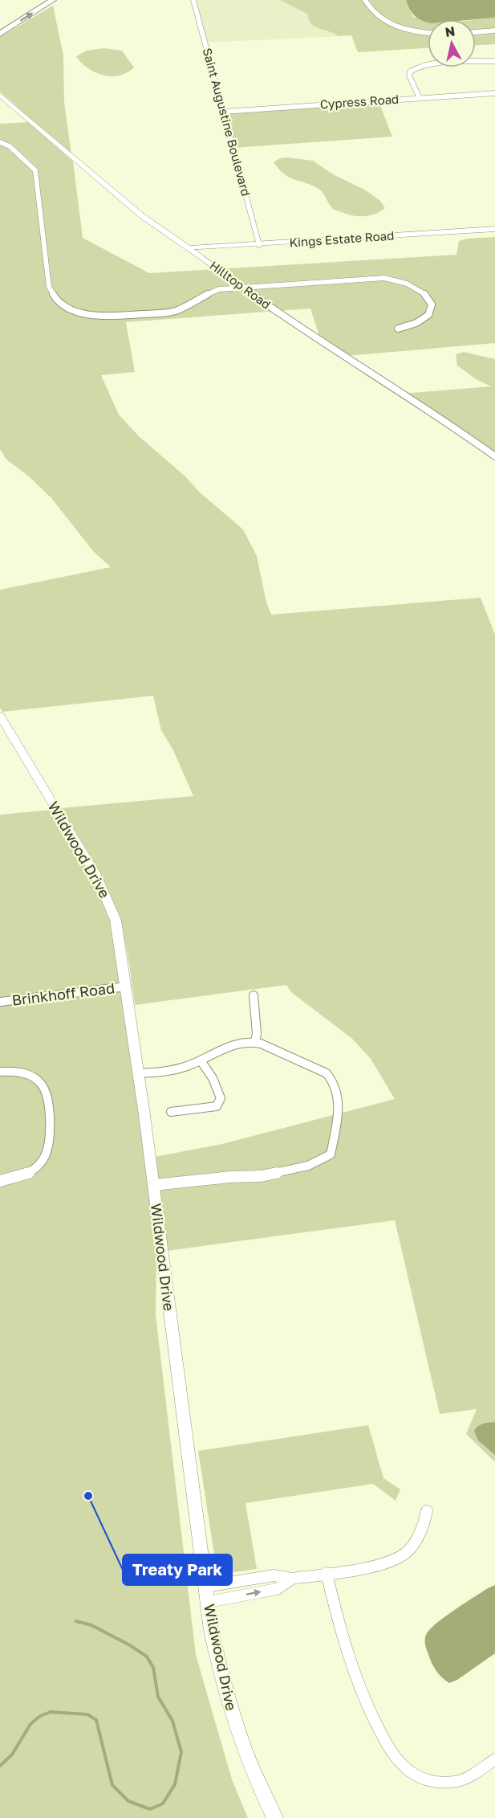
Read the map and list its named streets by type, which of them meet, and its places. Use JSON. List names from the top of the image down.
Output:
{
  "streets": {
    "street": [
      "Cypress Road",
      "Saint Augustine Boulevard",
      "Kings Estate Road",
      "Hilltop Road",
      "Wildwood Drive",
      "Brinkhoff Road"
    ]
  },
  "crossings": [
    ["Cypress Road", "Saint Augustine Boulevard"],
    ["Saint Augustine Boulevard", "Kings Estate Road"],
    ["Kings Estate Road", "Hilltop Road"],
    ["Wildwood Drive", "Brinkhoff Road"]
  ],
  "places": ["Treaty Park"],
  "north": "top"
}
